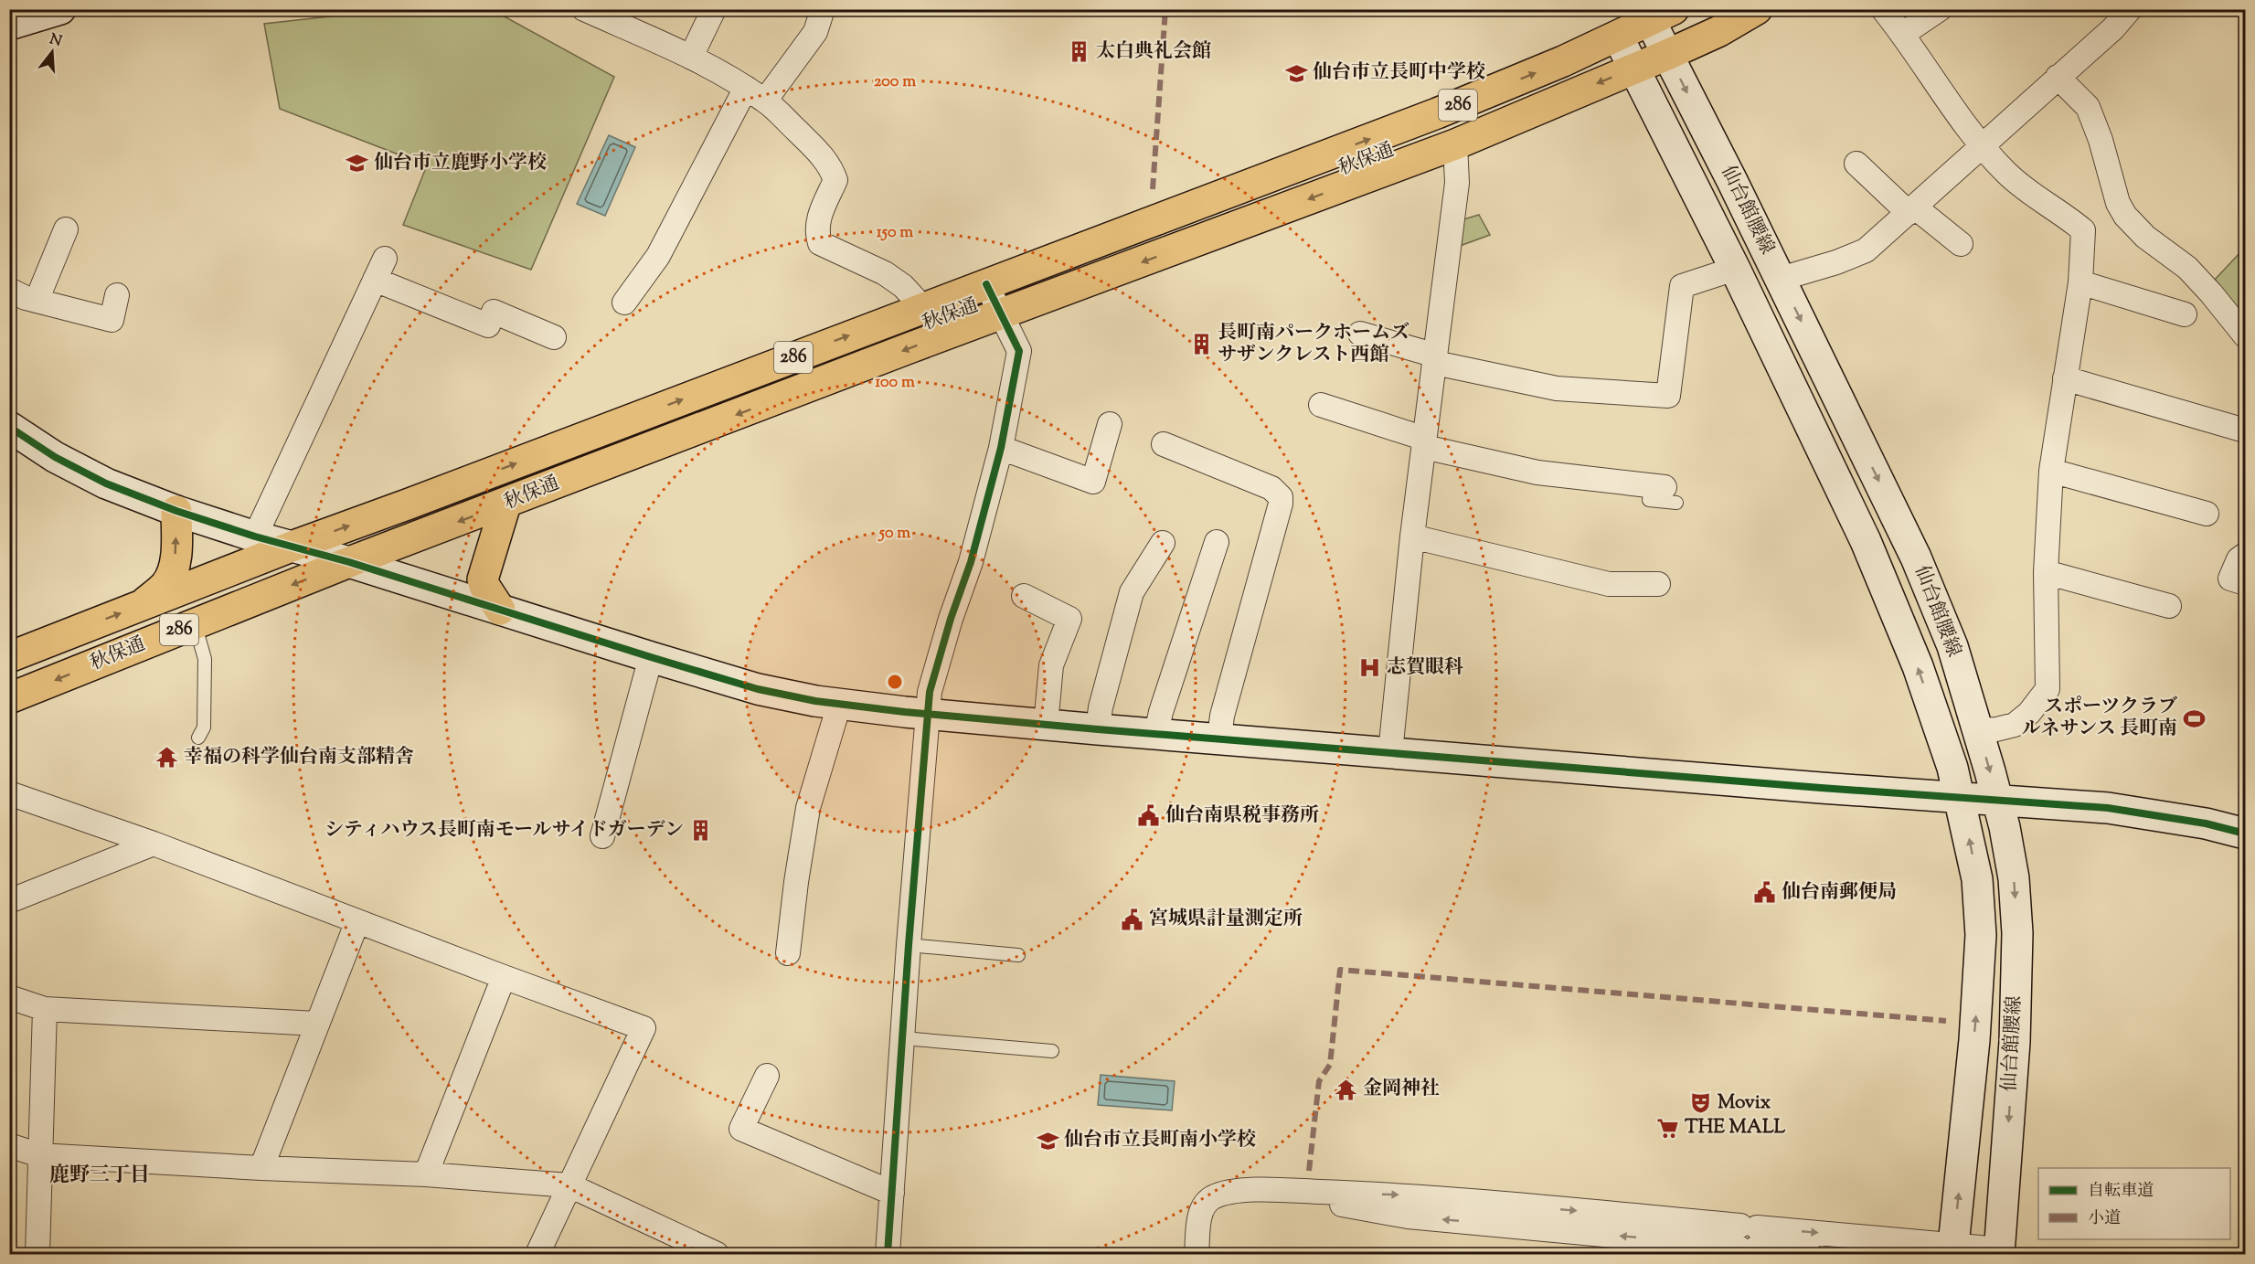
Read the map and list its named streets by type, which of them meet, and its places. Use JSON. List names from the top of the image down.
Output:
{
  "streets": {
    "highway": ["286", "秋保通"],
    "main road": ["仙台館腰線"]
  },
  "crossings": [
    ["秋保通", "仙台館腰線"]
  ],
  "districts": ["鹿野三丁目"],
  "places": {
    "building": ["太白典礼会館", "長町南パークホームズ サザンクレスト西館", "シティハウス長町南モールサイドガーデン"],
    "school or university": ["仙台市立長町中学校", "仙台市立鹿野小学校", "仙台市立長町南小学校"],
    "hospital": ["志賀眼科"],
    "sports": ["スポーツクラブ ルネサンス 長町南"],
    "temple": ["幸福の科学仙台南支部精舎", "金岡神社"],
    "public building": ["仙台南県税事務所", "仙台南郵便局", "宮城県計量測定所"],
    "theatre": ["Movix"],
    "supermarket": ["THE MALL"]
  },
  "legend": ["自転車道", "小道"],
  "north": "top",
  "rings": [
    "200 m",
    "150 m",
    "100 m",
    "50 m"
  ]
}
